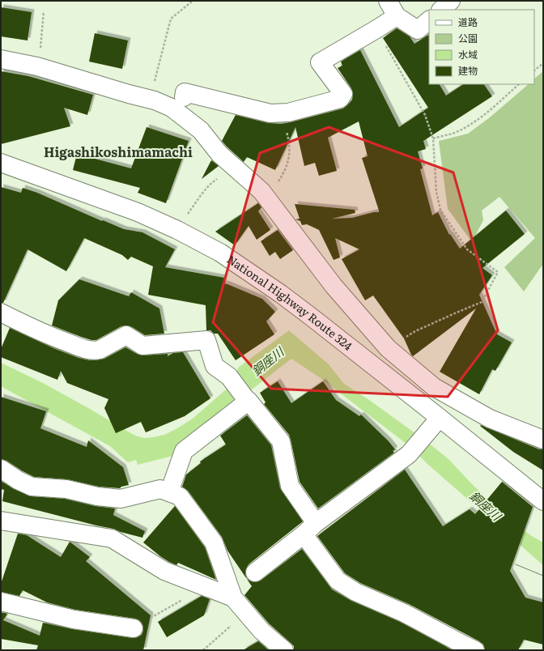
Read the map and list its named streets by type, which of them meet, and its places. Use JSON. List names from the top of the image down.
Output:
{
  "streets": {
    "main road": ["National Highway Route 324"]
  },
  "districts": ["Higashikoshimamachi"],
  "water": ["銅座川"],
  "legend": [
    "道路",
    "公園",
    "水域",
    "建物"
  ]
}
